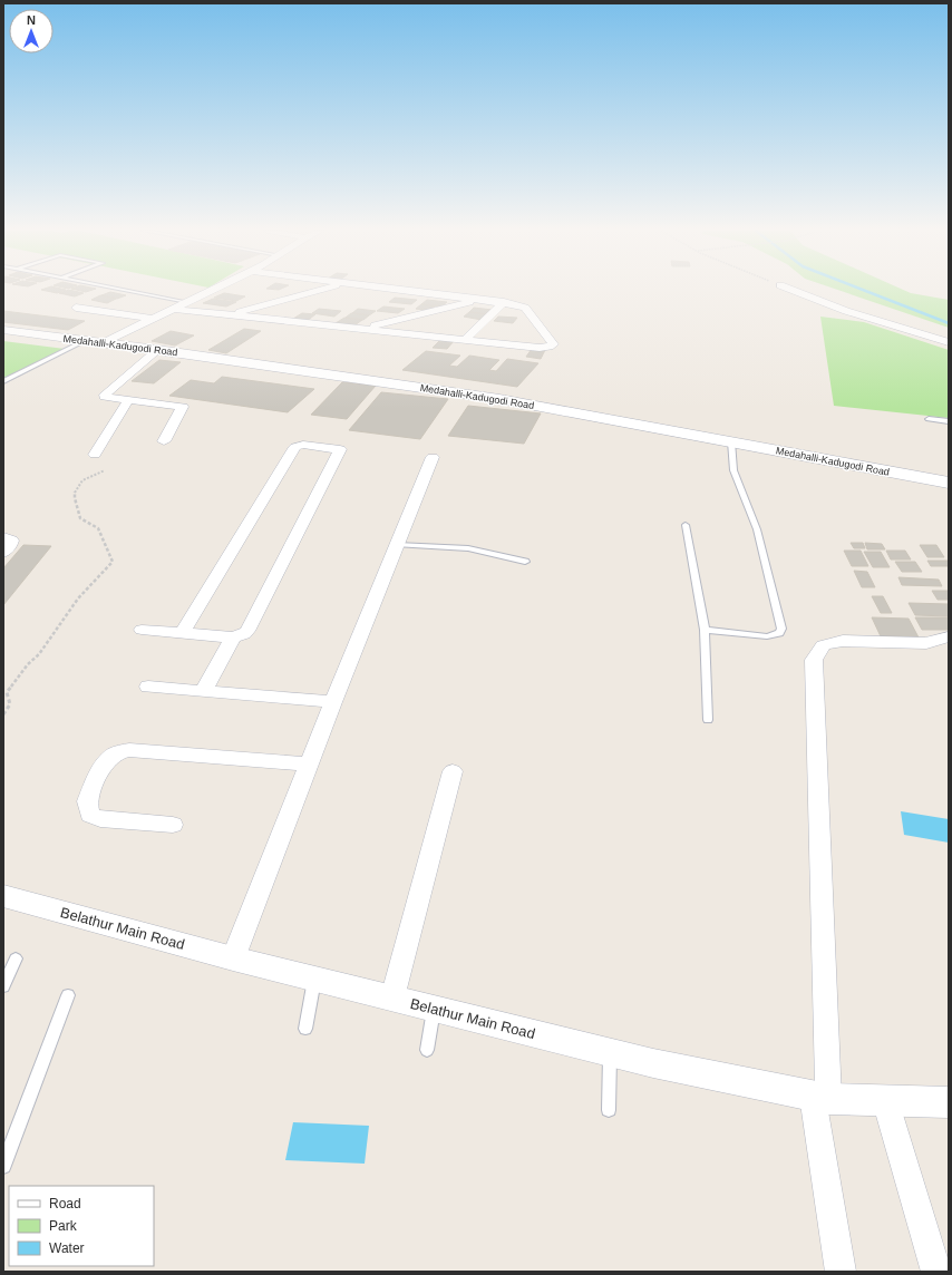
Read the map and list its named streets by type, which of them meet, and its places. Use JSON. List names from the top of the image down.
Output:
{
  "streets": {
    "street": ["Medahalli-Kadugodi Road", "Belathur Main Road"]
  },
  "legend": ["Road", "Park", "Water"],
  "north": "top"
}
